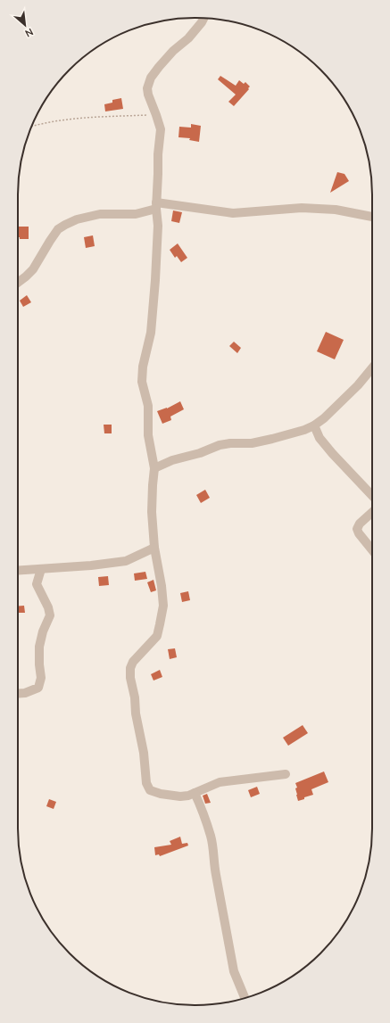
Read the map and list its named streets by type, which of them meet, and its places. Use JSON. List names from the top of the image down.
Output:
{
  "north": "bottom right"
}
